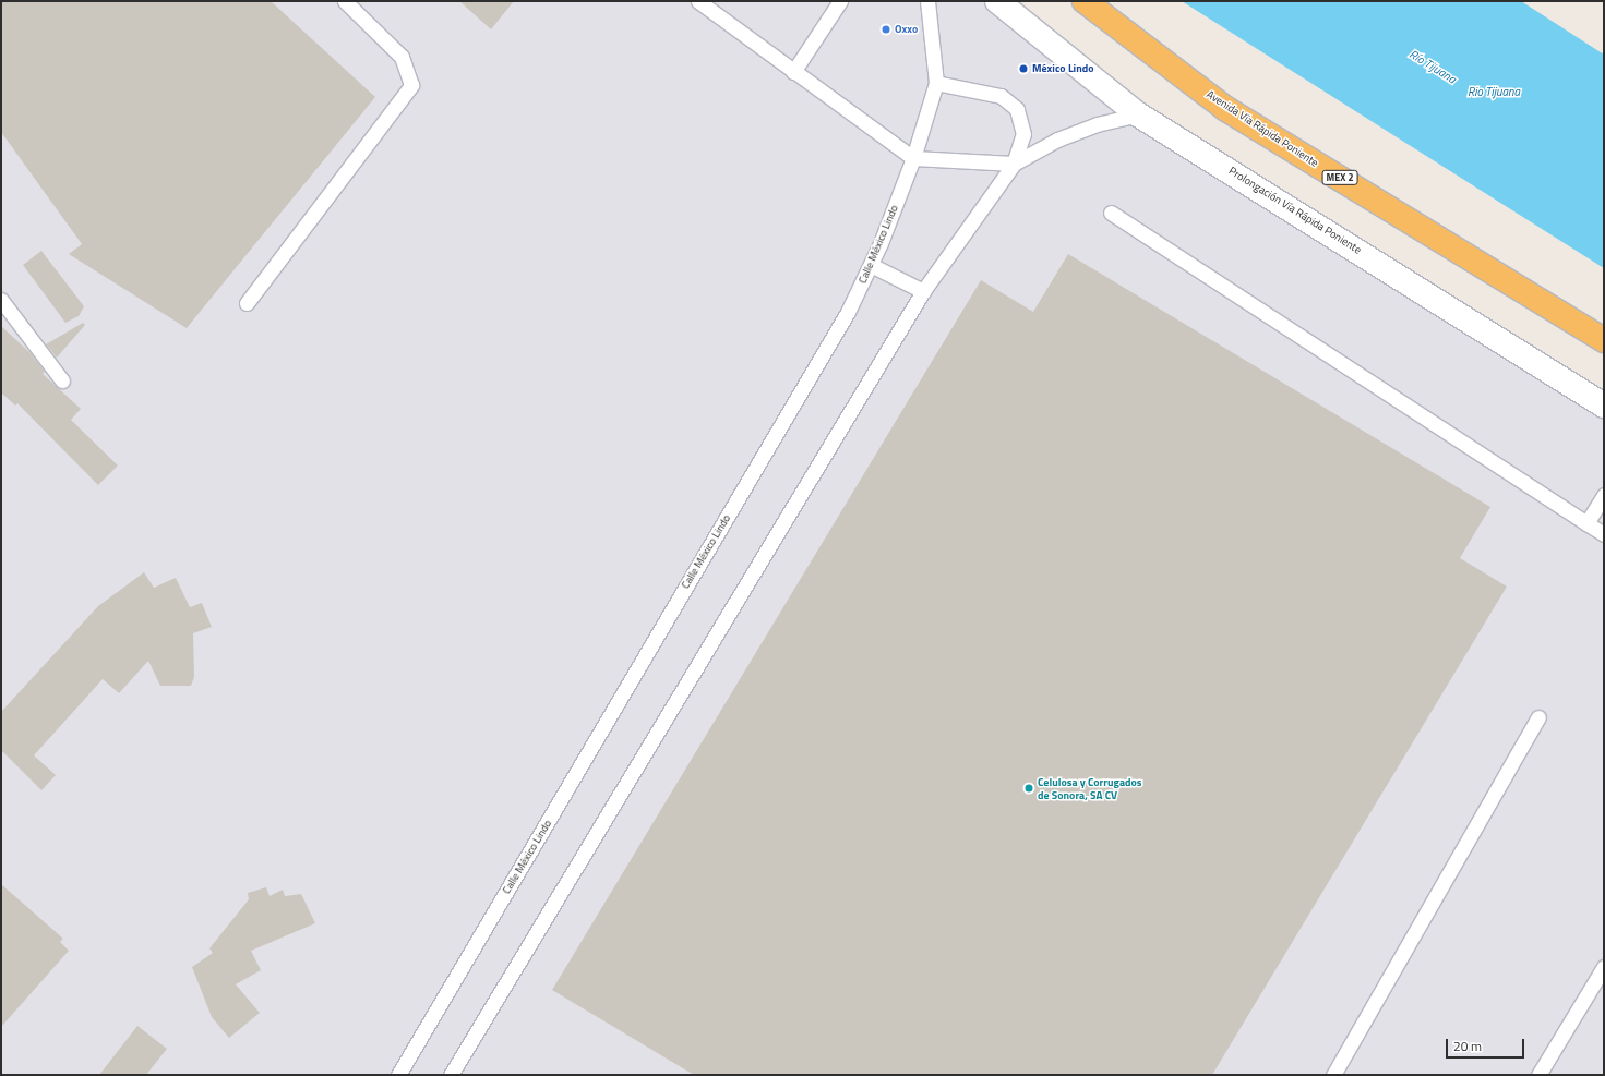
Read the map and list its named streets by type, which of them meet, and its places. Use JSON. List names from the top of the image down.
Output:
{
  "streets": {
    "highway": ["Avenida Vía Rápida Poniente", "MEX 2"],
    "main road": ["Prolongación Vía Rápida Poniente"],
    "lane": ["Calle México Lindo"]
  },
  "water": ["Río Tijuana", "Rio Tijuana"],
  "places": ["Oxxo", "México Lindo", "Celulosa y Corrugados de Sonora, SA CV"],
  "scale_bar": "20 m"
}
